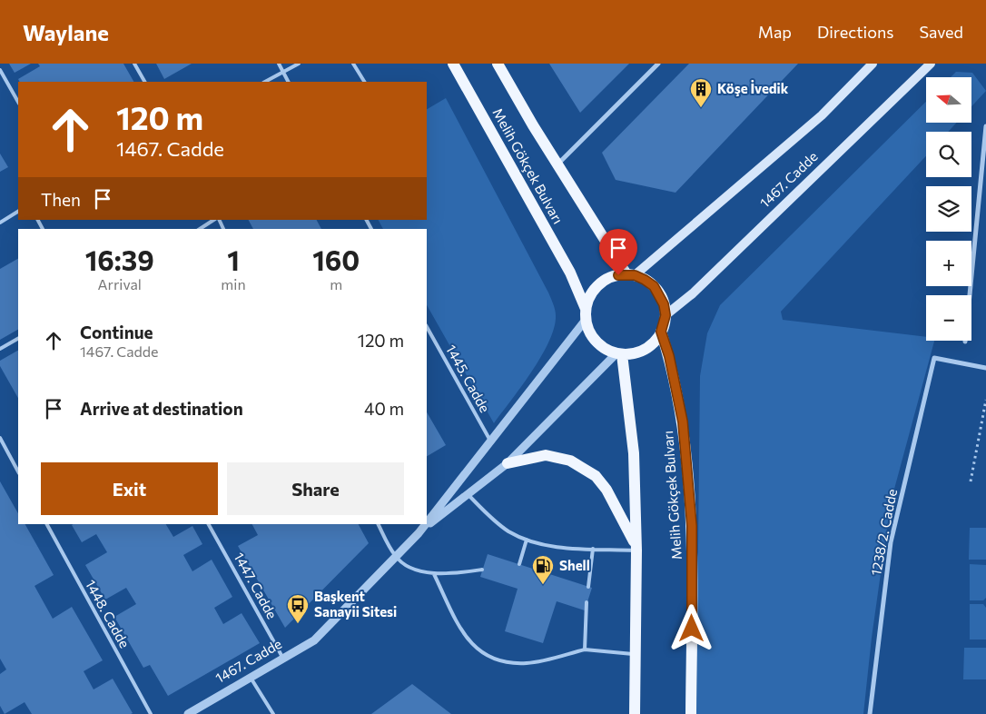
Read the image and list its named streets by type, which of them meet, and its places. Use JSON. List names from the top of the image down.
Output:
{
  "streets": {
    "main road": ["Melih Gökçek Bulvarı", "1467. Cadde"],
    "street": ["1238/2. Cadde"],
    "lane": ["1445. Cadde", "1447. Cadde", "1448. Cadde"]
  },
  "crossings": [
    ["Melih Gökçek Bulvarı", "1467. Cadde"],
    ["1467. Cadde", "1445. Cadde"],
    ["1467. Cadde", "1447. Cadde"]
  ],
  "places": {
    "building": ["Köşe İvedik"],
    "fuel station": ["Shell"],
    "bus stop": ["Başkent Sanayii Sitesi"]
  },
  "north": "left",
  "page": {
    "header": "Waylane",
    "nav": ["Map", "Directions", "Saved"],
    "map_buttons": ["+", "−"],
    "turn": ["120 m", "1467. Cadde"],
    "then": "Then",
    "eta": [
      "16:39",
      "Arrival",
      "1",
      "min",
      "160",
      "m"
    ],
    "list": [
      {
        "name": "Continue",
        "note": "1467. Cadde",
        "value": "120 m"
      },
      {
        "name": "Arrive at destination",
        "value": "40 m"
      }
    ],
    "buttons": ["Exit", "Share"]
  }
}
